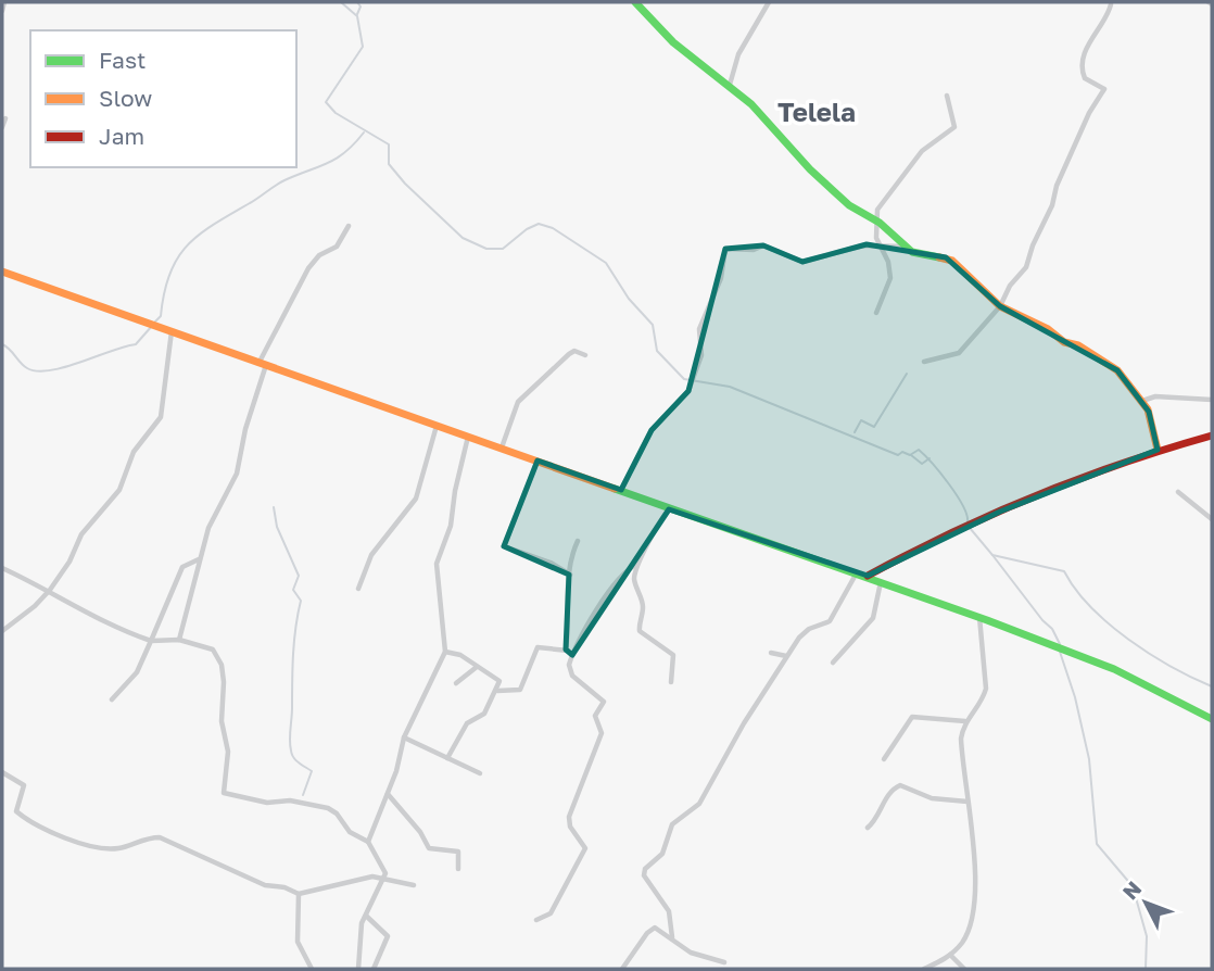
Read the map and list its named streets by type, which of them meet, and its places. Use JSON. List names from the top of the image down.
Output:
{
  "districts": ["Telela"],
  "legend": ["Fast", "Slow", "Jam"],
  "north": "top left"
}
